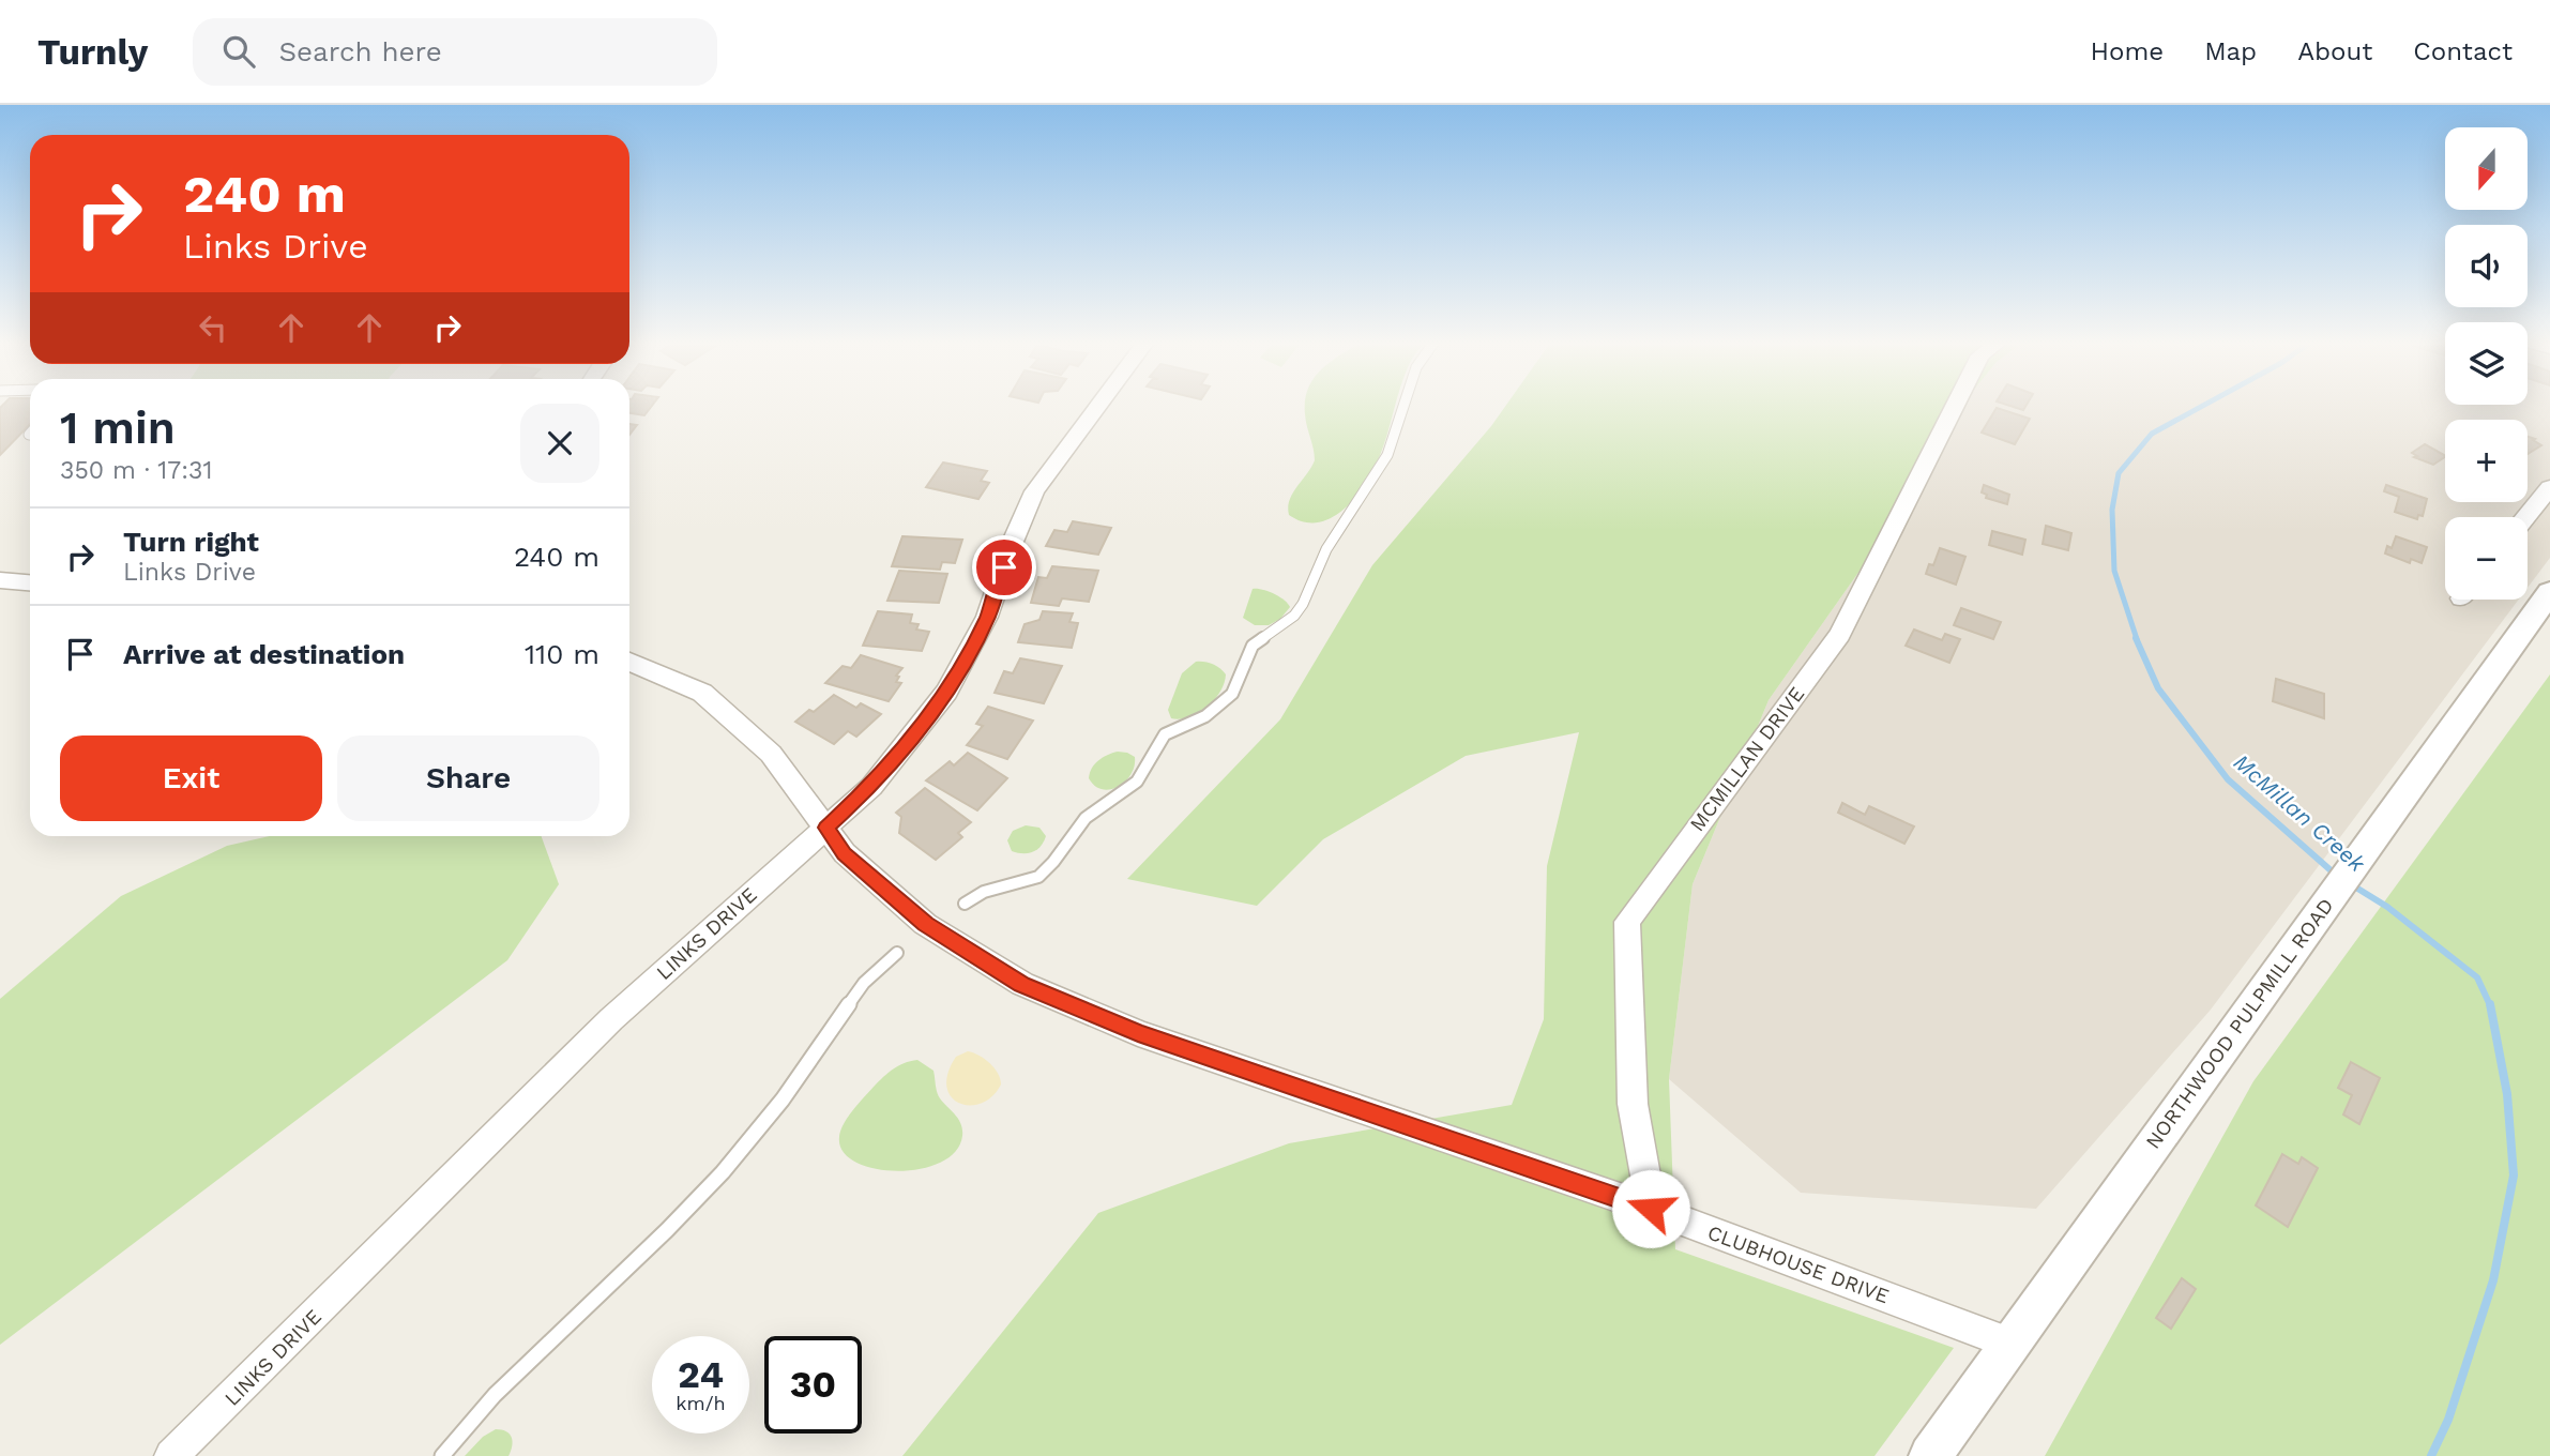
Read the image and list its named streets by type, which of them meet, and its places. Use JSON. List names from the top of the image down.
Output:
{
  "streets": {
    "street": [
      "MCMILLAN DRIVE",
      "LINKS DRIVE",
      "NORTHWOOD PULPMILL ROAD",
      "CLUBHOUSE DRIVE"
    ]
  },
  "crossings": [
    ["MCMILLAN DRIVE", "CLUBHOUSE DRIVE"],
    ["LINKS DRIVE", "CLUBHOUSE DRIVE"],
    ["NORTHWOOD PULPMILL ROAD", "CLUBHOUSE DRIVE"]
  ],
  "water": ["McMillan Creek"],
  "north": "bottom",
  "page": {
    "header": "Turnly",
    "search": "Search here",
    "nav": [
      "Home",
      "Map",
      "About",
      "Contact"
    ],
    "map_buttons": ["+", "−"],
    "turn": ["240 m", "Links Drive"],
    "heading": ["1 min", "350 m · 17:31"],
    "list": [
      {
        "name": "Turn right",
        "note": "Links Drive",
        "value": "240 m"
      },
      {
        "name": "Arrive at destination",
        "value": "110 m"
      }
    ],
    "buttons": ["Exit", "Share"],
    "speed": "24 km/h",
    "limit": "30"
  }
}
